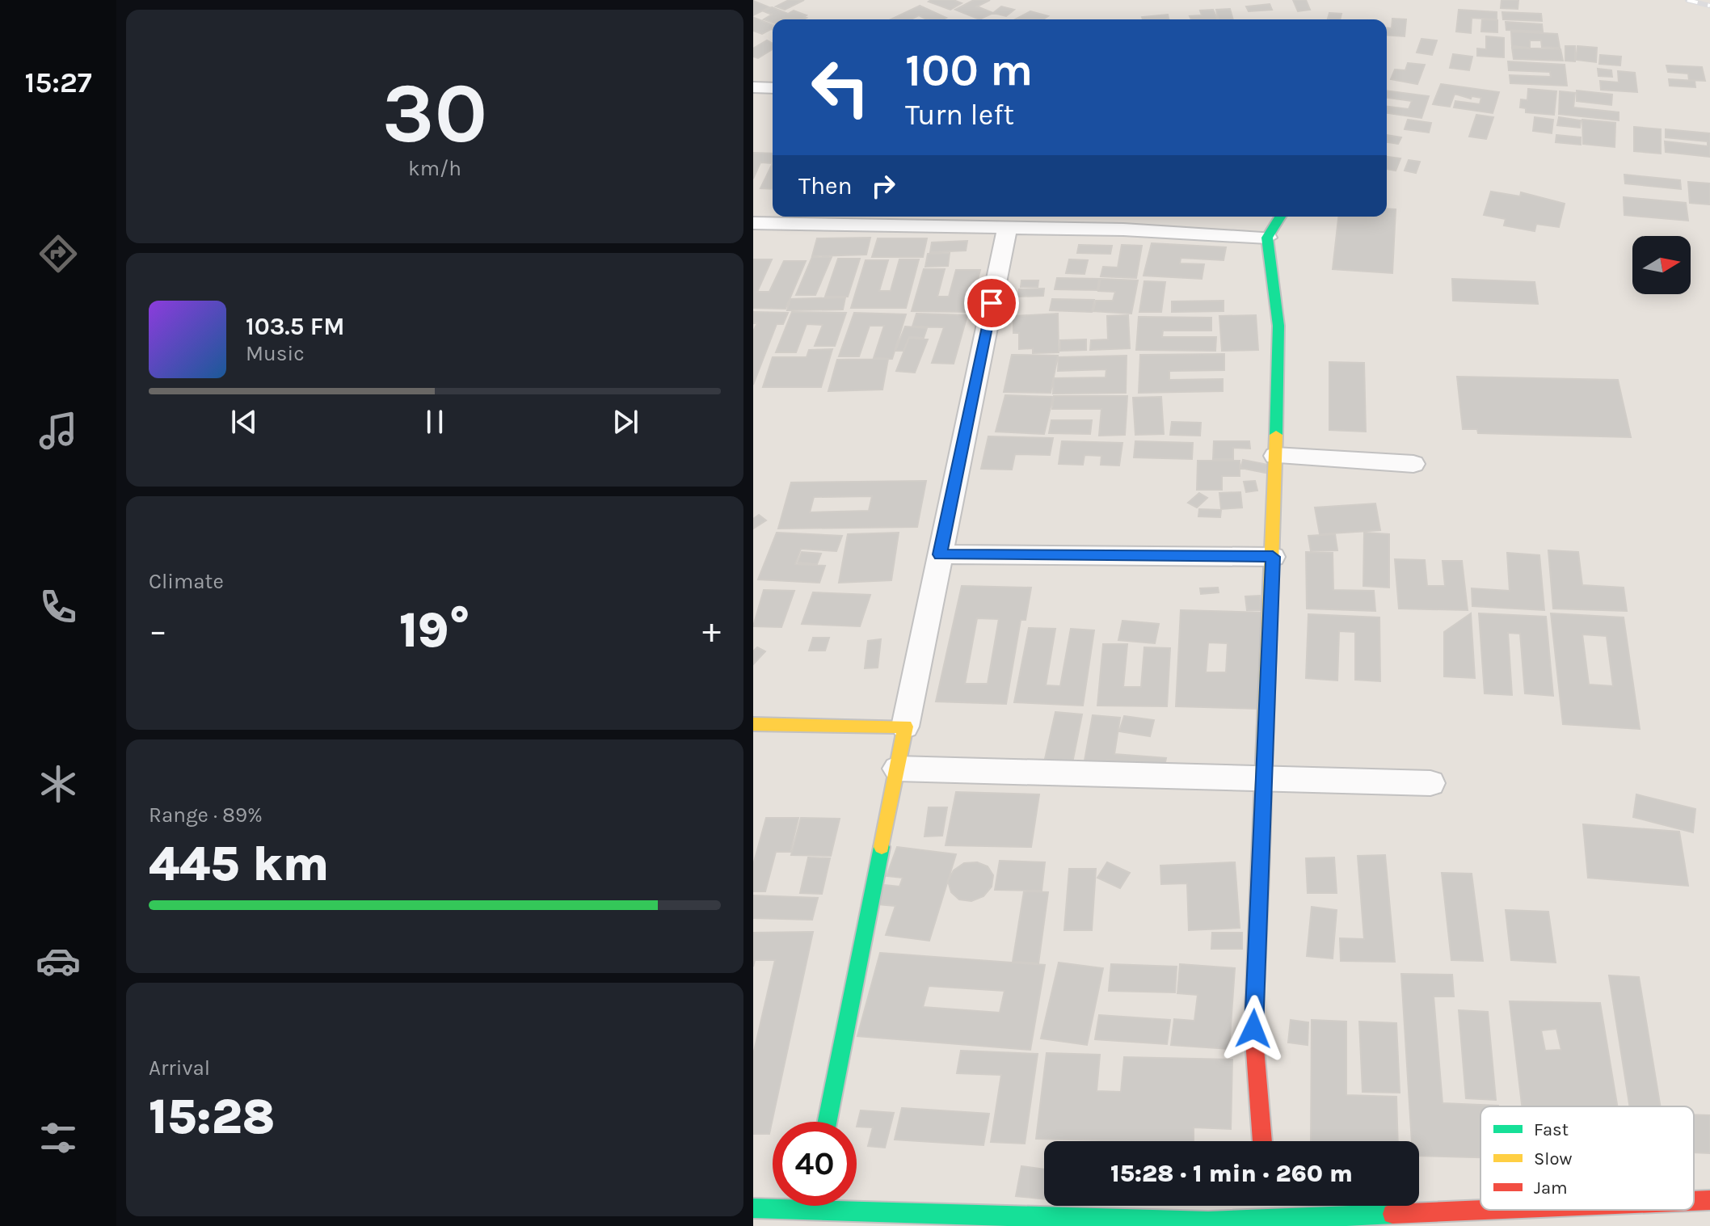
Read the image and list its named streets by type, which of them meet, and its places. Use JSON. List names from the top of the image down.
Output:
{
  "legend": ["Fast", "Slow", "Jam"],
  "north": "right",
  "page": {
    "tabs": "15:27",
    "tile": [
      ["30", "km/h"],
      "Climate",
      ["Range · 89%", "445 km"],
      ["Arrival", "15:28"]
    ],
    "turn": ["100 m", "Turn left"],
    "then": "Then",
    "song": ["103.5 FM", "Music"],
    "heat": ["−", "19°", "+"],
    "limit": "40",
    "trip": "15:28 · 1 min · 260 m"
  }
}
